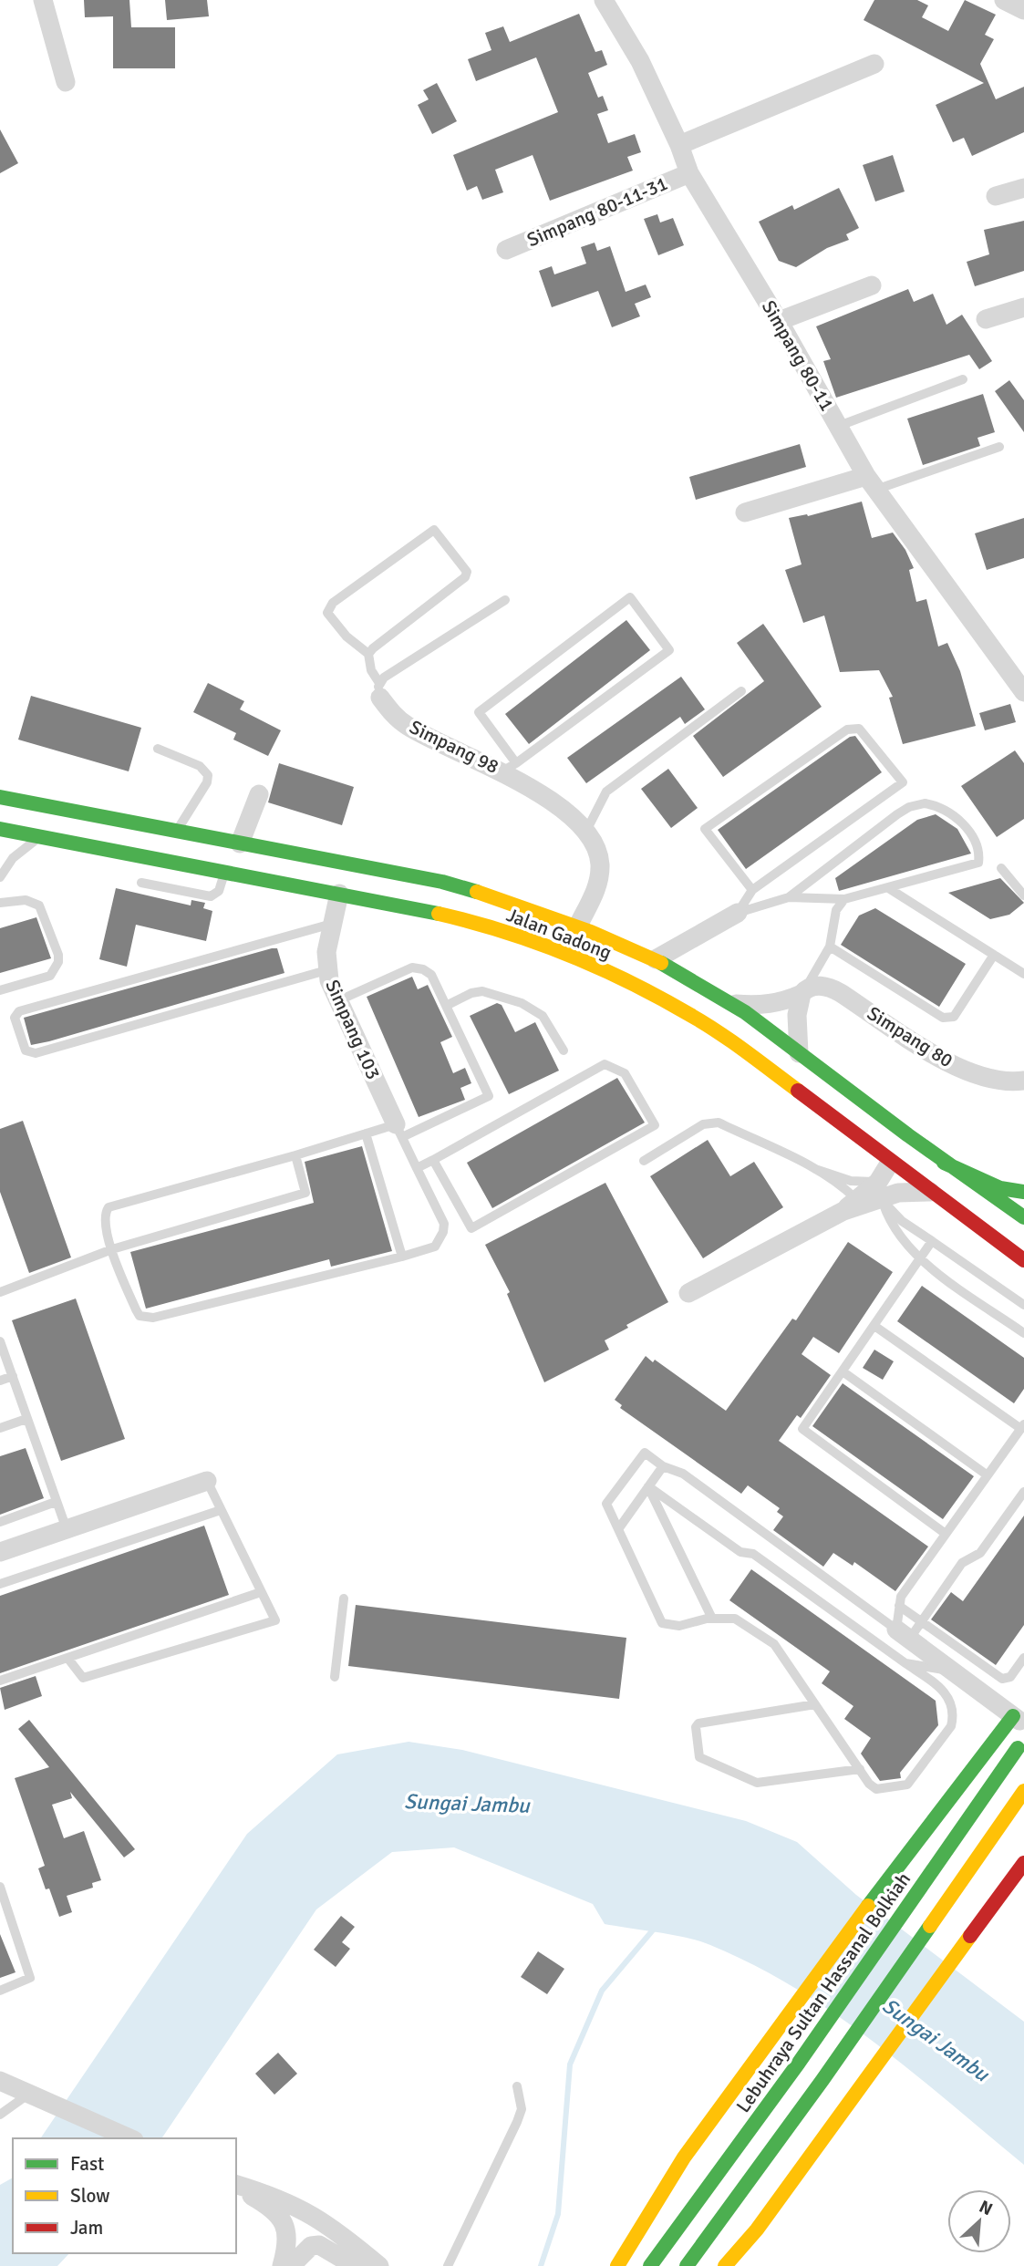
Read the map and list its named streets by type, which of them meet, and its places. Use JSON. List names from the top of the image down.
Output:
{
  "streets": {
    "main road": ["Jalan Gadong", "Lebuhraya Sultan Hassanal Bolkiah"],
    "street": [
      "Simpang 80-11-31",
      "Simpang 80-11",
      "Simpang 98",
      "Simpang 103",
      "Simpang 80"
    ]
  },
  "crossings": [
    ["Simpang 80-11-31", "Simpang 80-11"],
    ["Simpang 98", "Jalan Gadong"],
    ["Jalan Gadong", "Simpang 103"],
    ["Jalan Gadong", "Simpang 80"]
  ],
  "water": ["Sungai Jambu"],
  "legend": ["Fast", "Slow", "Jam"],
  "north": "top right"
}
